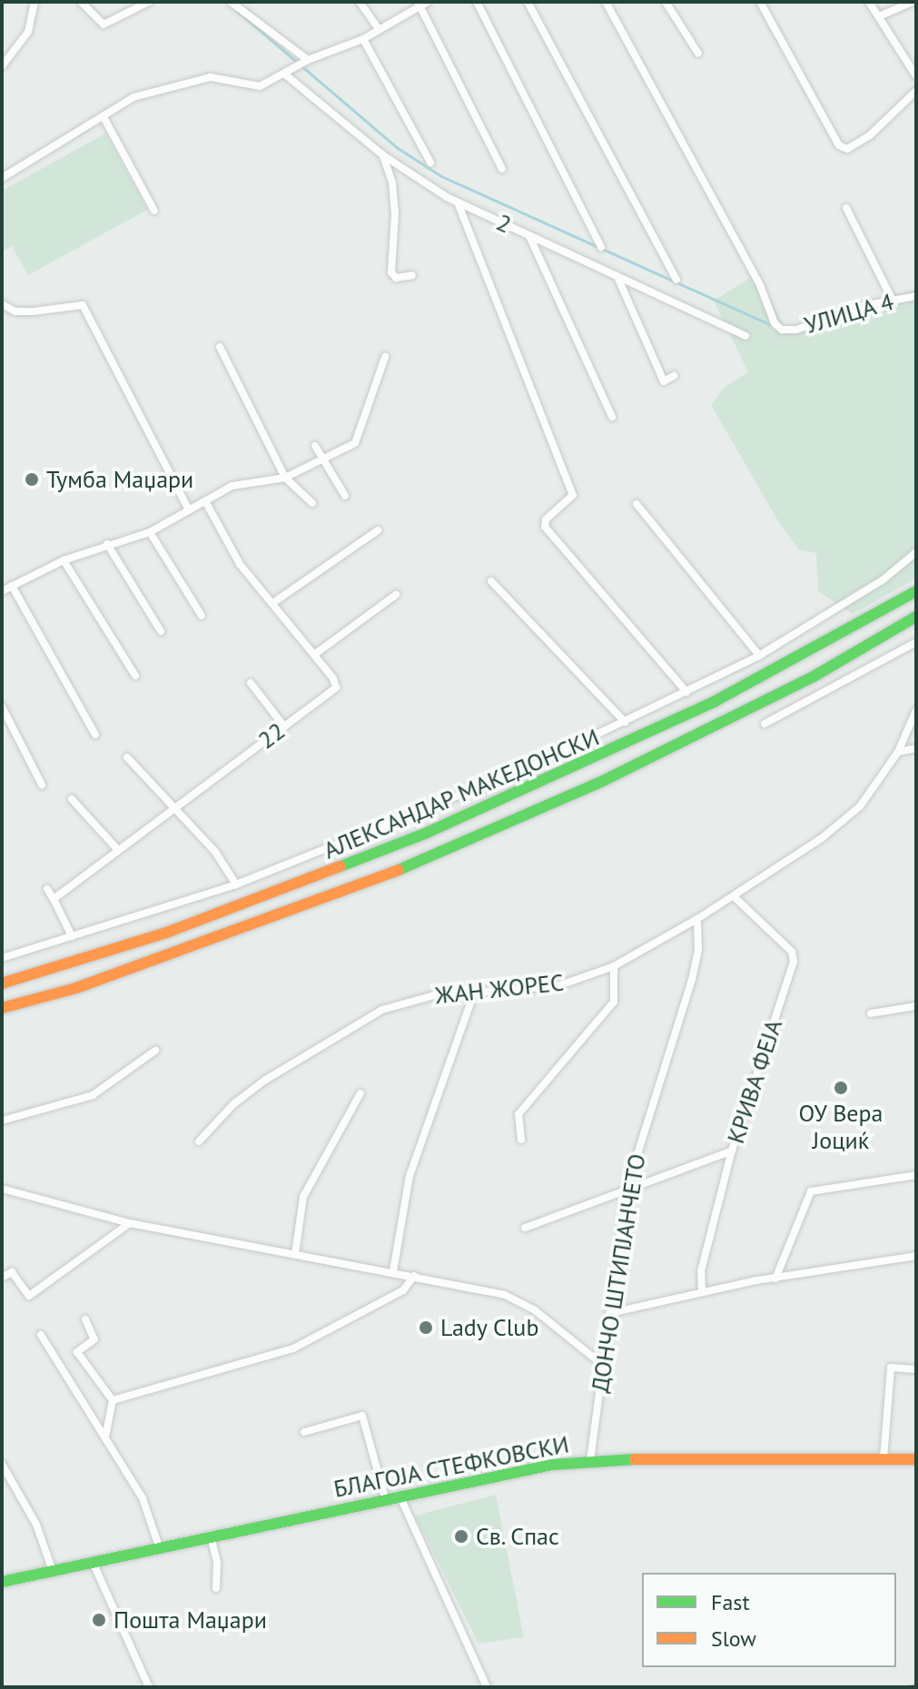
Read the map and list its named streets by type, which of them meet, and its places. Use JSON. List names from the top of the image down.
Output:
{
  "streets": {
    "street": [
      "2",
      "УЛИЦА 4",
      "22",
      "АЛЕКСАНДАР МАКЕДОНСКИ",
      "ЖАН ЖОРЕС",
      "КРИВА ФЕЈА",
      "ДОНЧО ШТИПЈАНЧЕТО",
      "БЛАГОЈА СТЕФКОВСКИ"
    ]
  },
  "crossings": [
    ["ЖАН ЖОРЕС", "КРИВА ФЕЈА"],
    ["ЖАН ЖОРЕС", "ДОНЧО ШТИПЈАНЧЕТО"],
    ["ДОНЧО ШТИПЈАНЧЕТО", "БЛАГОЈА СТЕФКОВСКИ"]
  ],
  "places": [
    "Тумба Маџари",
    "ОУ Вера Јоциќ",
    "Lady Club",
    "Св. Спас",
    "Пошта Маџари"
  ],
  "legend": ["Fast", "Slow"]
}
